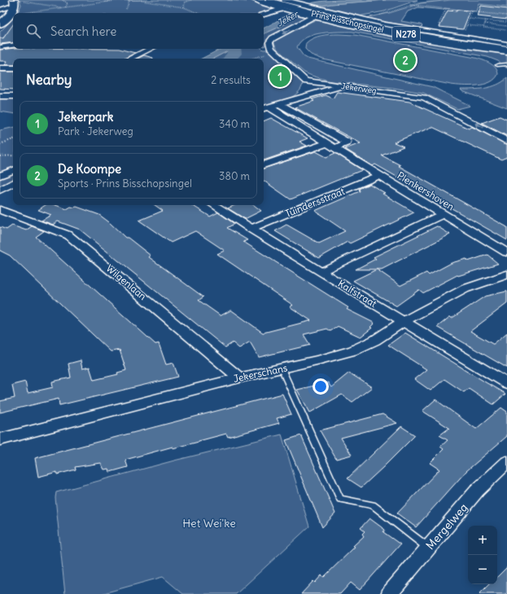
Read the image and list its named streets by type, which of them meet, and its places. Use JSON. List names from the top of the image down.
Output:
{
  "streets": {
    "main road": ["Prins Bisschopsingel", "N278"],
    "street": [
      "Jekerweg",
      "Plenkershoven",
      "Tuindersstraat",
      "Wilgenlaan",
      "Kalfstraat",
      "Jekerschans",
      "Mergelweg"
    ]
  },
  "crossings": [
    ["Plenkershoven", "Tuindersstraat"],
    ["Tuindersstraat", "Kalfstraat"],
    ["Wilgenlaan", "Jekerschans"],
    ["Kalfstraat", "Jekerschans"]
  ],
  "one_way": ["Jekerweg"],
  "water": ["Jeker"],
  "parks": ["Het Wei'ke"],
  "page": {
    "search": "Search here",
    "pins": ["2", "1"],
    "heading": ["Nearby", "2 results"],
    "list": [
      {
        "mark": "1",
        "name": "Jekerpark",
        "note": "Park · Jekerweg",
        "value": "340 m"
      },
      {
        "mark": "2",
        "name": "De Koompe",
        "note": "Sports · Prins Bisschopsingel",
        "value": "380 m"
      }
    ],
    "map_buttons": ["+", "−"]
  }
}
